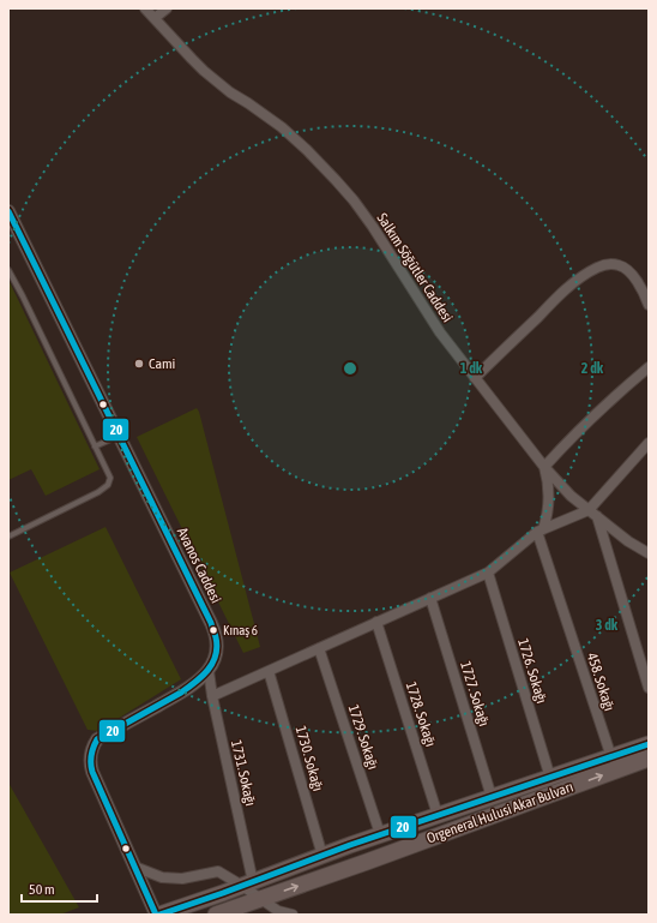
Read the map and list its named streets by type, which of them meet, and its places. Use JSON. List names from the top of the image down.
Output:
{
  "streets": {
    "main road": ["Orgeneral Hulusi Akar Bulvarı"],
    "street": [
      "Salkım Söğütler Caddesi",
      "Avanos Caddesi",
      "1726. Sokağı",
      "458. Sokağı",
      "1727. Sokağı",
      "1728. Sokağı",
      "1729. Sokağı",
      "1730. Sokağı",
      "1731. Sokağı"
    ]
  },
  "crossings": [
    ["Avanos Caddesi", "1731. Sokağı"],
    ["1726. Sokağı", "Orgeneral Hulusi Akar Bulvarı"],
    ["458. Sokağı", "Orgeneral Hulusi Akar Bulvarı"],
    ["1727. Sokağı", "Orgeneral Hulusi Akar Bulvarı"],
    ["1728. Sokağı", "Orgeneral Hulusi Akar Bulvarı"],
    ["1729. Sokağı", "Orgeneral Hulusi Akar Bulvarı"],
    ["1730. Sokağı", "Orgeneral Hulusi Akar Bulvarı"],
    ["1731. Sokağı", "Orgeneral Hulusi Akar Bulvarı"]
  ],
  "places": ["Cami", "Kınaş 6"],
  "lines": ["transit line 20"],
  "scale_bar": "50 m",
  "rings": ["1 dk", "2 dk", "3 dk"]
}
